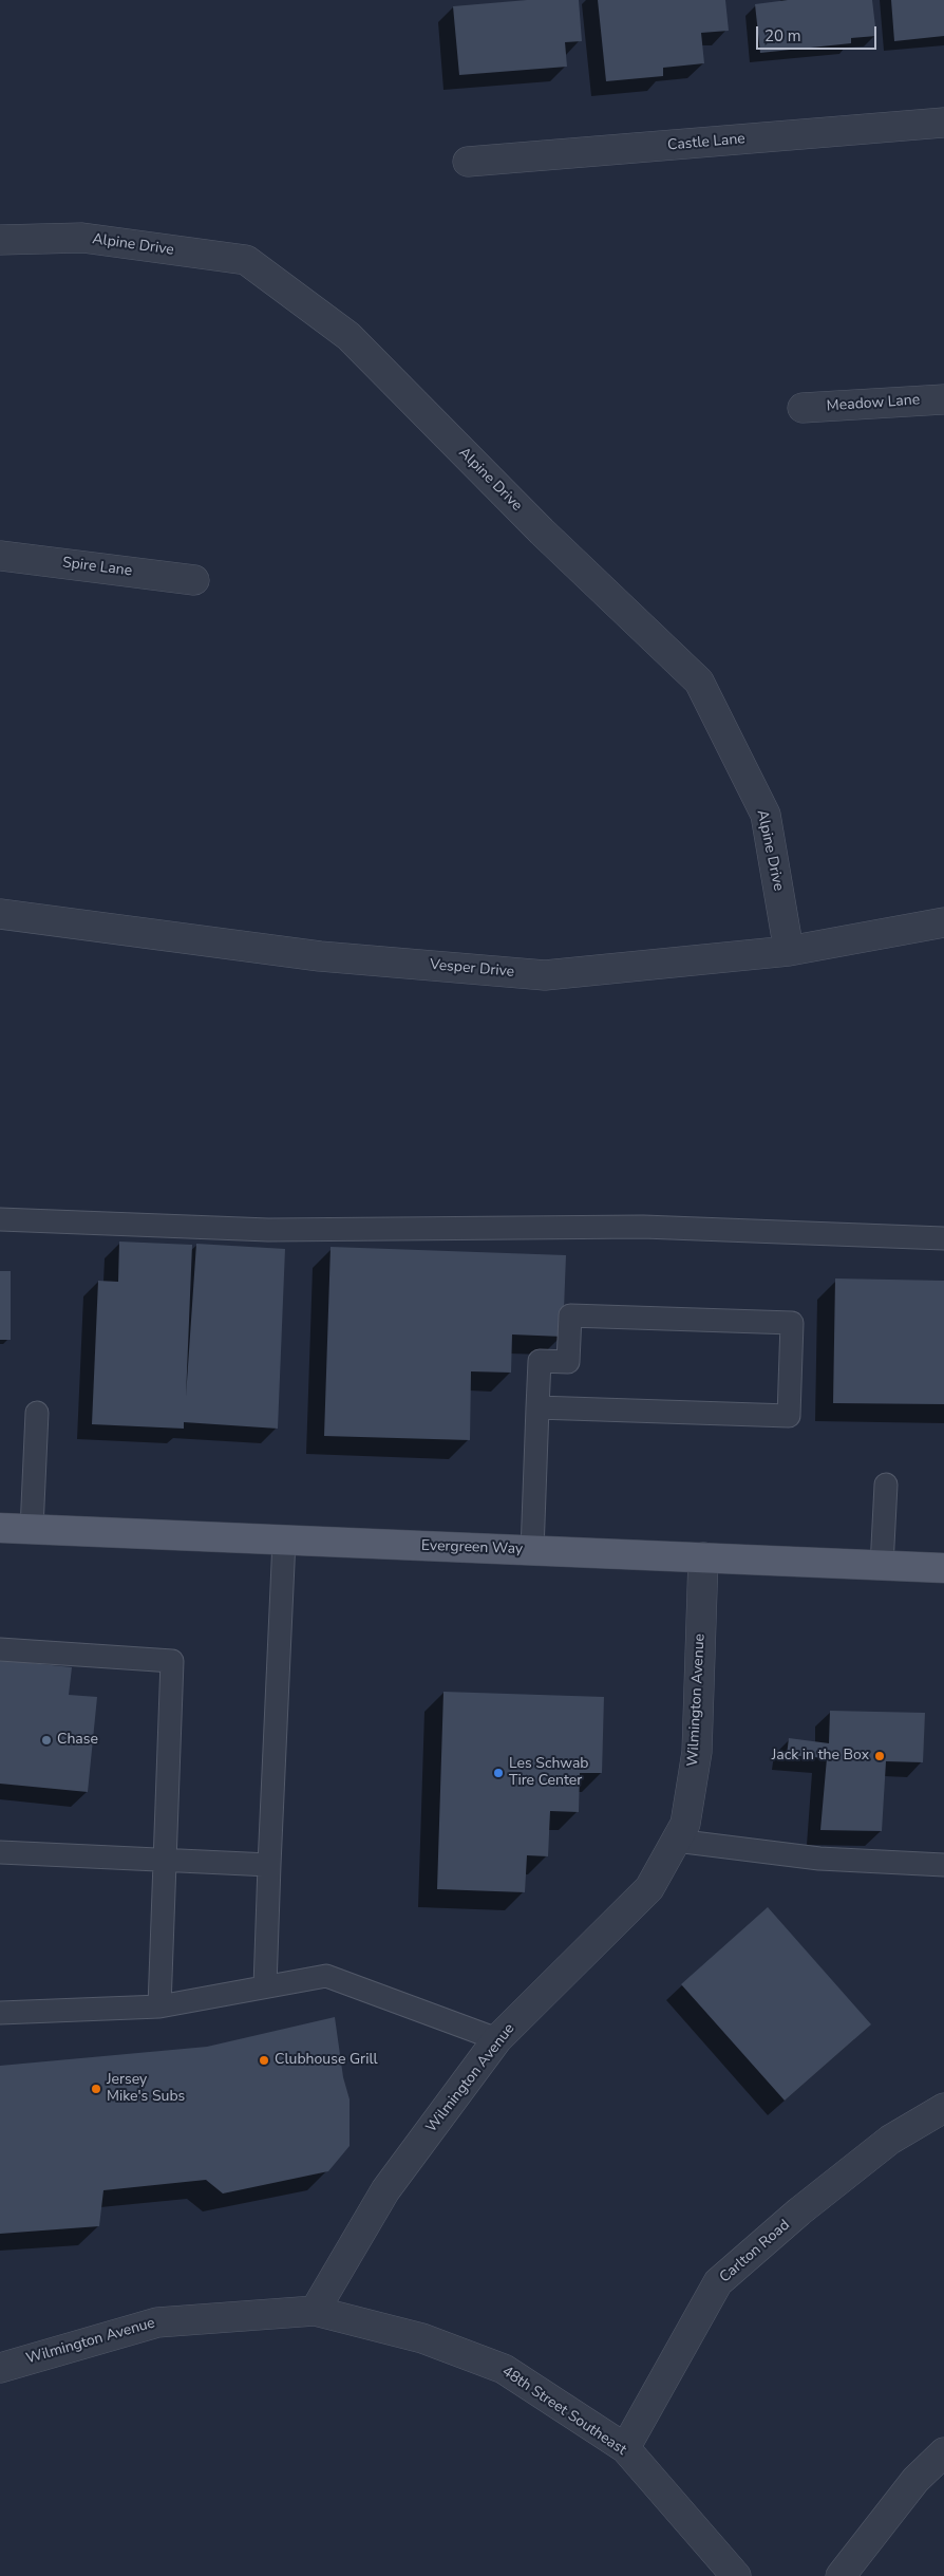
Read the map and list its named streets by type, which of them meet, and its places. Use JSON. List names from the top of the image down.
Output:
{
  "streets": {
    "main road": ["Evergreen Way"],
    "street": [
      "Castle Lane",
      "Alpine Drive",
      "Meadow Lane",
      "Spire Lane",
      "Vesper Drive",
      "Wilmington Avenue",
      "Carlton Road",
      "48th Street Southeast"
    ]
  },
  "crossings": [
    ["Alpine Drive", "Vesper Drive"],
    ["Evergreen Way", "Wilmington Avenue"],
    ["Wilmington Avenue", "48th Street Southeast"],
    ["Carlton Road", "48th Street Southeast"]
  ],
  "places": [
    "Chase",
    "Jack in the Box",
    "Les Schwab Tire Center",
    "Clubhouse Grill",
    "Jersey Mike's Subs"
  ],
  "scale_bar": "20 m"
}
